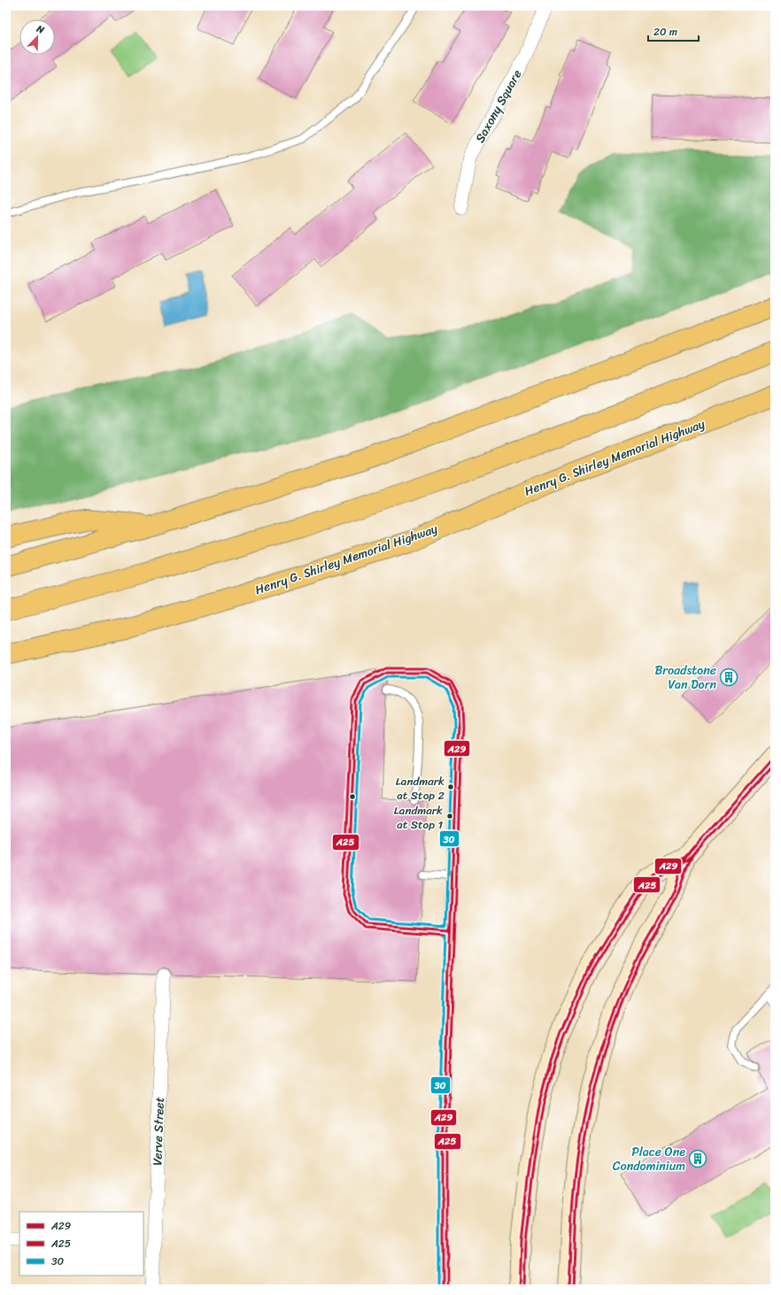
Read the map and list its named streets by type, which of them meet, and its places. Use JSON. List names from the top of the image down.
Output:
{
  "streets": {
    "highway": ["Henry G. Shirley Memorial Highway"],
    "street": ["Saxony Square", "Verve Street"]
  },
  "places": {
    "building": ["Broadstone Van Dorn", "Place One Condominium"],
    "other": ["Landmark at Stop 2", "Landmark at Stop 1"]
  },
  "lines": ["transit line A25", "transit line A29", "transit line 30"],
  "legend": ["A29", "A25", "30"],
  "scale_bar": "20 m",
  "north": "top right"
}
